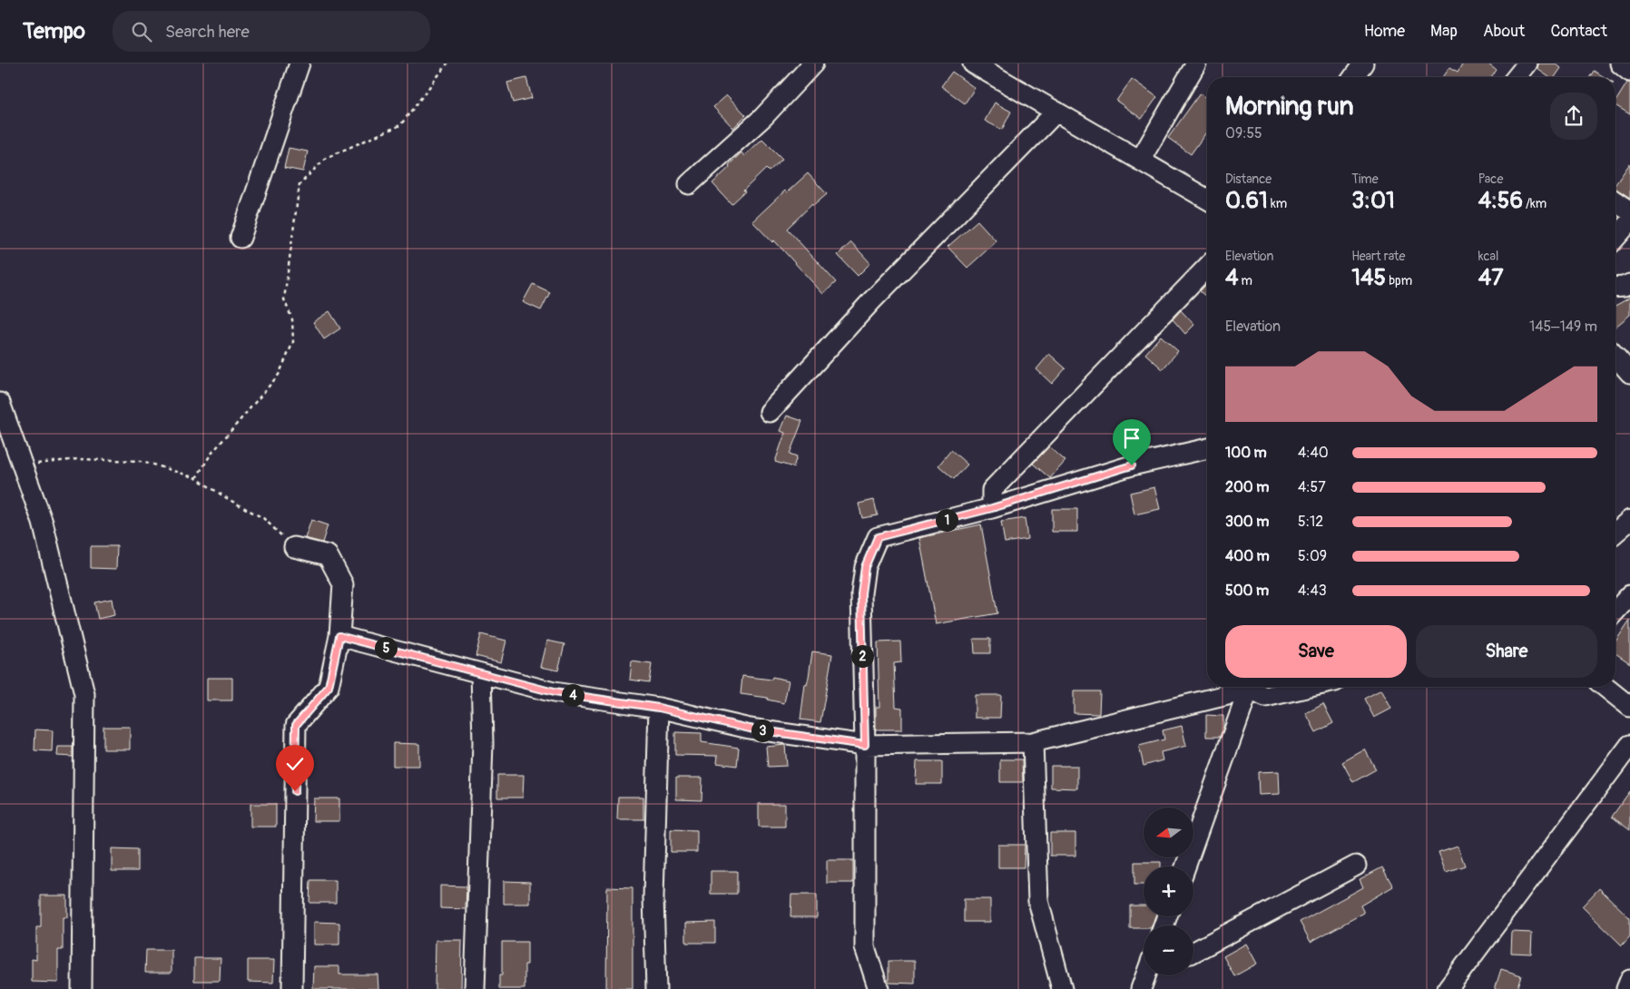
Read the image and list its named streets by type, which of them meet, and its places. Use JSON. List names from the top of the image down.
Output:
{
  "north": "left",
  "page": {
    "header": "Tempo",
    "search": "Search here",
    "nav": [
      "Home",
      "Map",
      "About",
      "Contact"
    ],
    "heading": ["Morning run", "09:55"],
    "stats": [
      ["Distance", "0.61 km"],
      ["Time", "3:01"],
      ["Pace", "4:56 /km"],
      ["Elevation", "4 m"],
      ["Heart rate", "145 bpm"],
      ["kcal", "47"]
    ],
    "chart": ["Elevation", "145–149 m"],
    "list": [
      {
        "name": "100 m",
        "note": "4:40"
      },
      {
        "name": "200 m",
        "note": "4:57"
      },
      {
        "name": "300 m",
        "note": "5:12"
      },
      {
        "name": "400 m",
        "note": "5:09"
      },
      {
        "name": "500 m",
        "note": "4:43"
      }
    ],
    "pins": [
      "1",
      "5",
      "2",
      "4",
      "3"
    ],
    "buttons": ["Save", "Share"],
    "map_buttons": ["+", "−"]
  }
}
